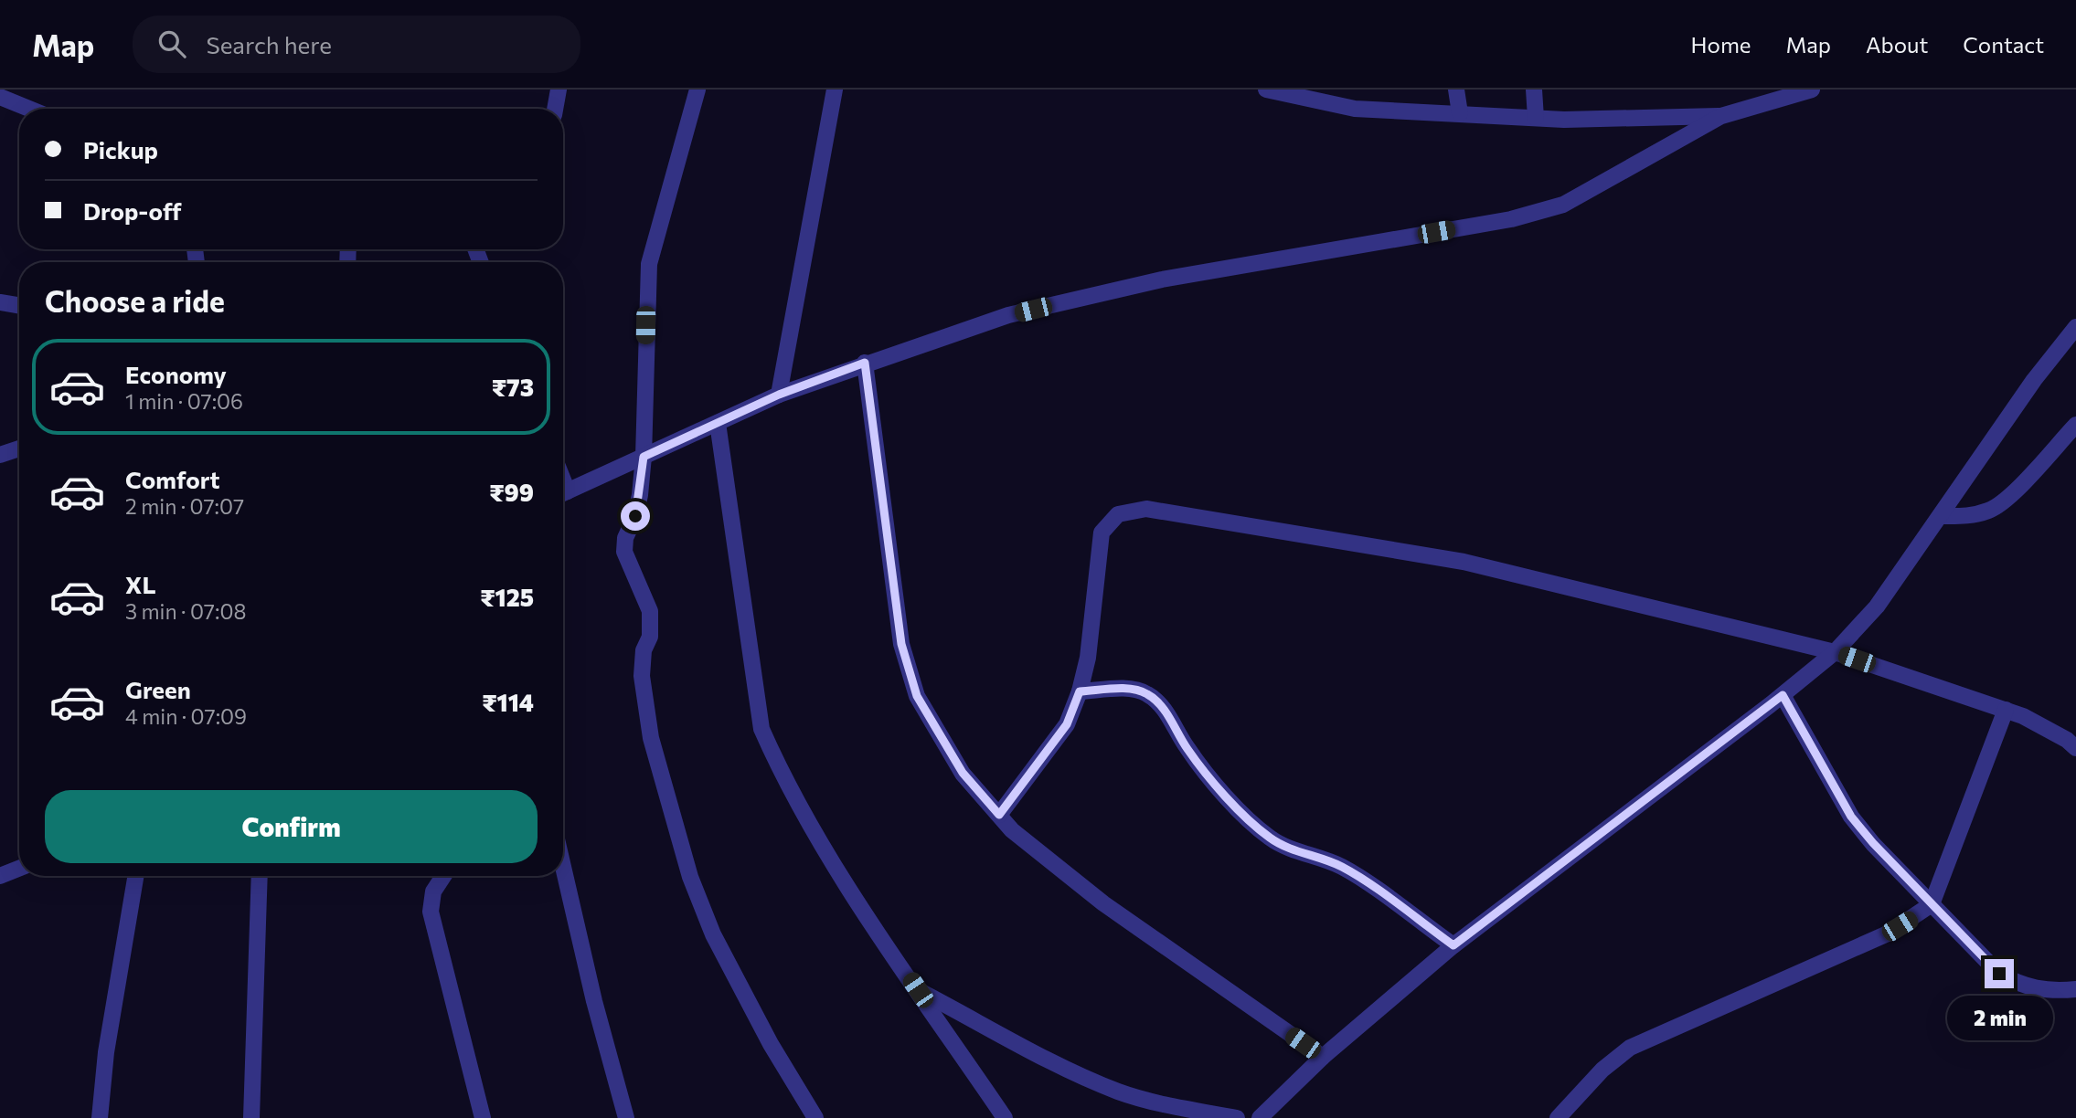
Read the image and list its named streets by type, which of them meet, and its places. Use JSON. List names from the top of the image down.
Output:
{
  "page": {
    "header": "Map",
    "search": "Search here",
    "nav": [
      "Home",
      "Map",
      "About",
      "Contact"
    ],
    "banner": ["Pickup", "Drop-off"],
    "heading": "Choose a ride",
    "list": [
      {
        "name": "Economy",
        "note": "1 min · 07:06",
        "value": "₹73"
      },
      {
        "name": "Comfort",
        "note": "2 min · 07:07",
        "value": "₹99"
      },
      {
        "name": "XL",
        "note": "3 min · 07:08",
        "value": "₹125"
      },
      {
        "name": "Green",
        "note": "4 min · 07:09",
        "value": "₹114"
      }
    ],
    "buttons": "Confirm",
    "bubble": "2 min"
  }
}
